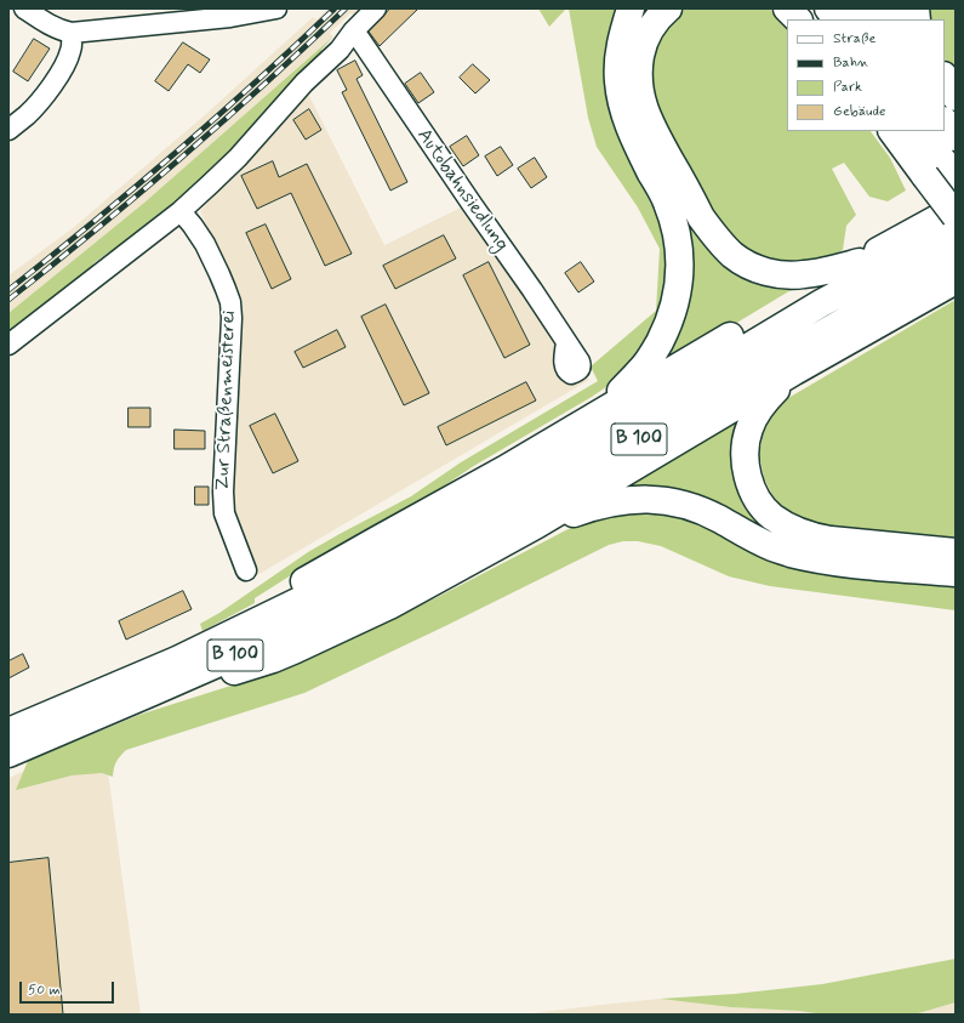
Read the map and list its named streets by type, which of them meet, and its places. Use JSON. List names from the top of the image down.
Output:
{
  "streets": {
    "highway": ["B 100"],
    "street": ["Autobahnsiedlung", "Zur Straßenmeisterei"]
  },
  "legend": [
    "Straße",
    "Bahn",
    "Park",
    "Gebäude"
  ],
  "scale_bar": "50 m"
}
